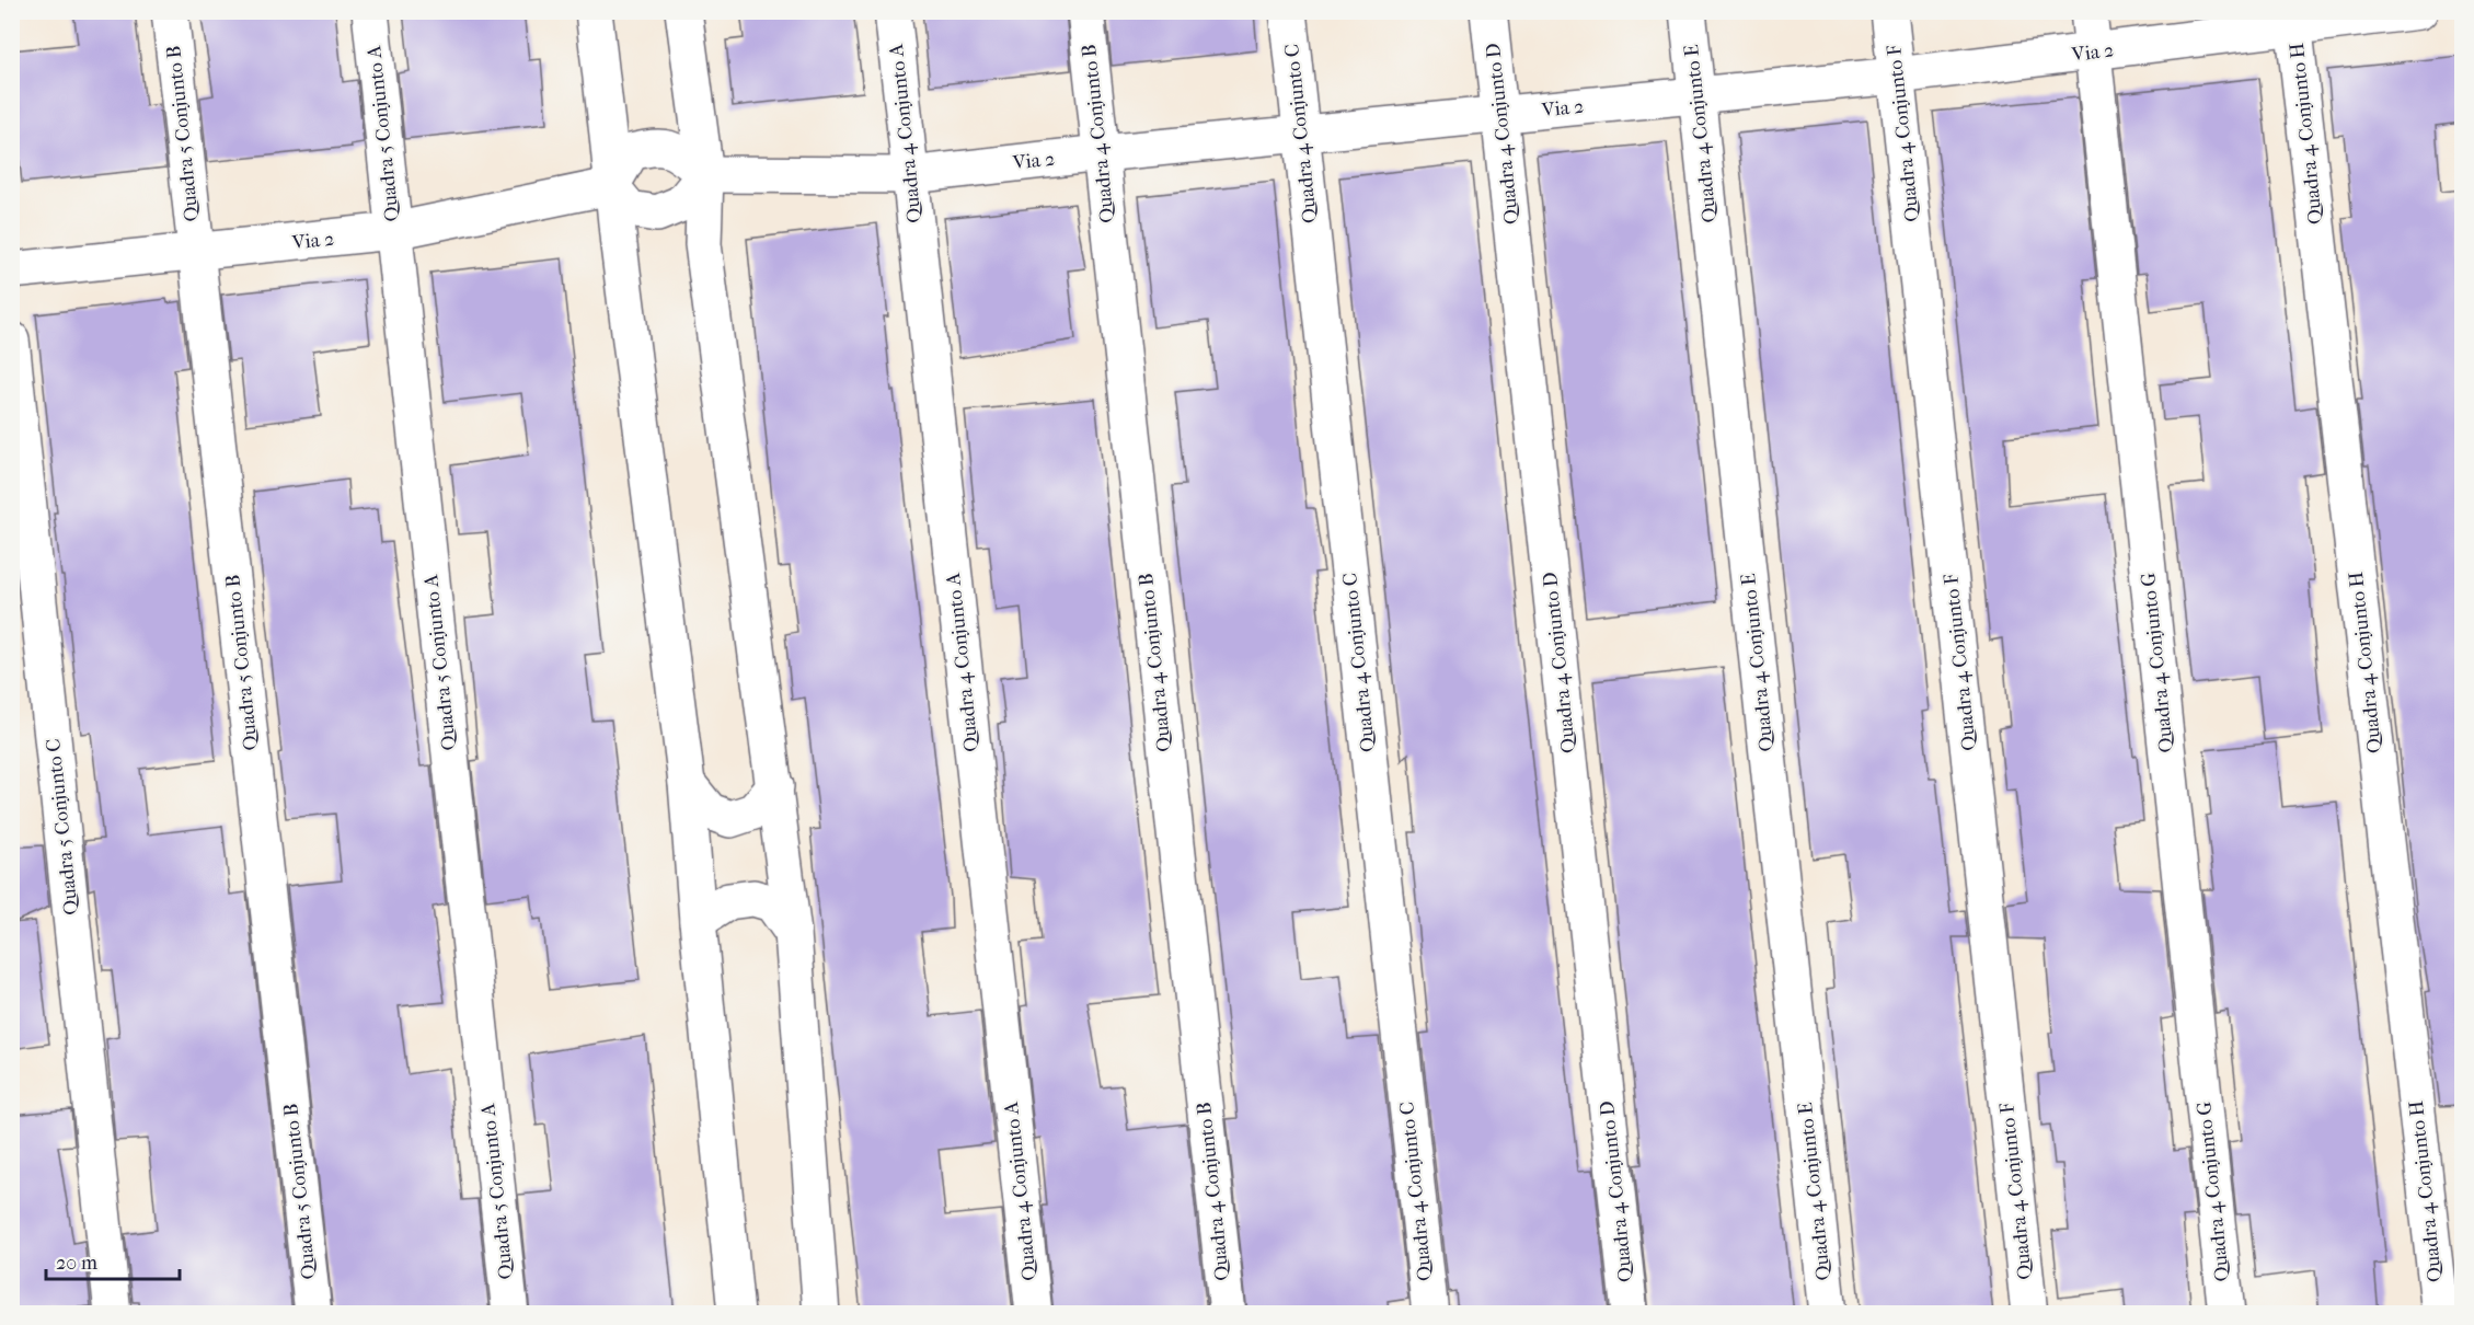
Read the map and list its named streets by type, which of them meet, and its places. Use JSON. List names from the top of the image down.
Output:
{
  "streets": {
    "street": [
      "Via 2",
      "Quadra 5 Conjunto B",
      "Quadra 5 Conjunto A",
      "Quadra 4 Conjunto A",
      "Quadra 4 Conjunto B",
      "Quadra 4 Conjunto C",
      "Quadra 4 Conjunto D",
      "Quadra 4 Conjunto E",
      "Quadra 4 Conjunto F",
      "Quadra 4 Conjunto H",
      "Quadra 4 Conjunto G",
      "Quadra 5 Conjunto C"
    ]
  },
  "crossings": [
    ["Via 2", "Quadra 5 Conjunto B"],
    ["Via 2", "Quadra 5 Conjunto A"],
    ["Via 2", "Quadra 4 Conjunto A"],
    ["Via 2", "Quadra 4 Conjunto B"],
    ["Via 2", "Quadra 4 Conjunto C"],
    ["Via 2", "Quadra 4 Conjunto D"],
    ["Via 2", "Quadra 4 Conjunto E"],
    ["Via 2", "Quadra 4 Conjunto F"],
    ["Via 2", "Quadra 4 Conjunto H"],
    ["Via 2", "Quadra 4 Conjunto G"]
  ],
  "scale_bar": "20 m"
}
